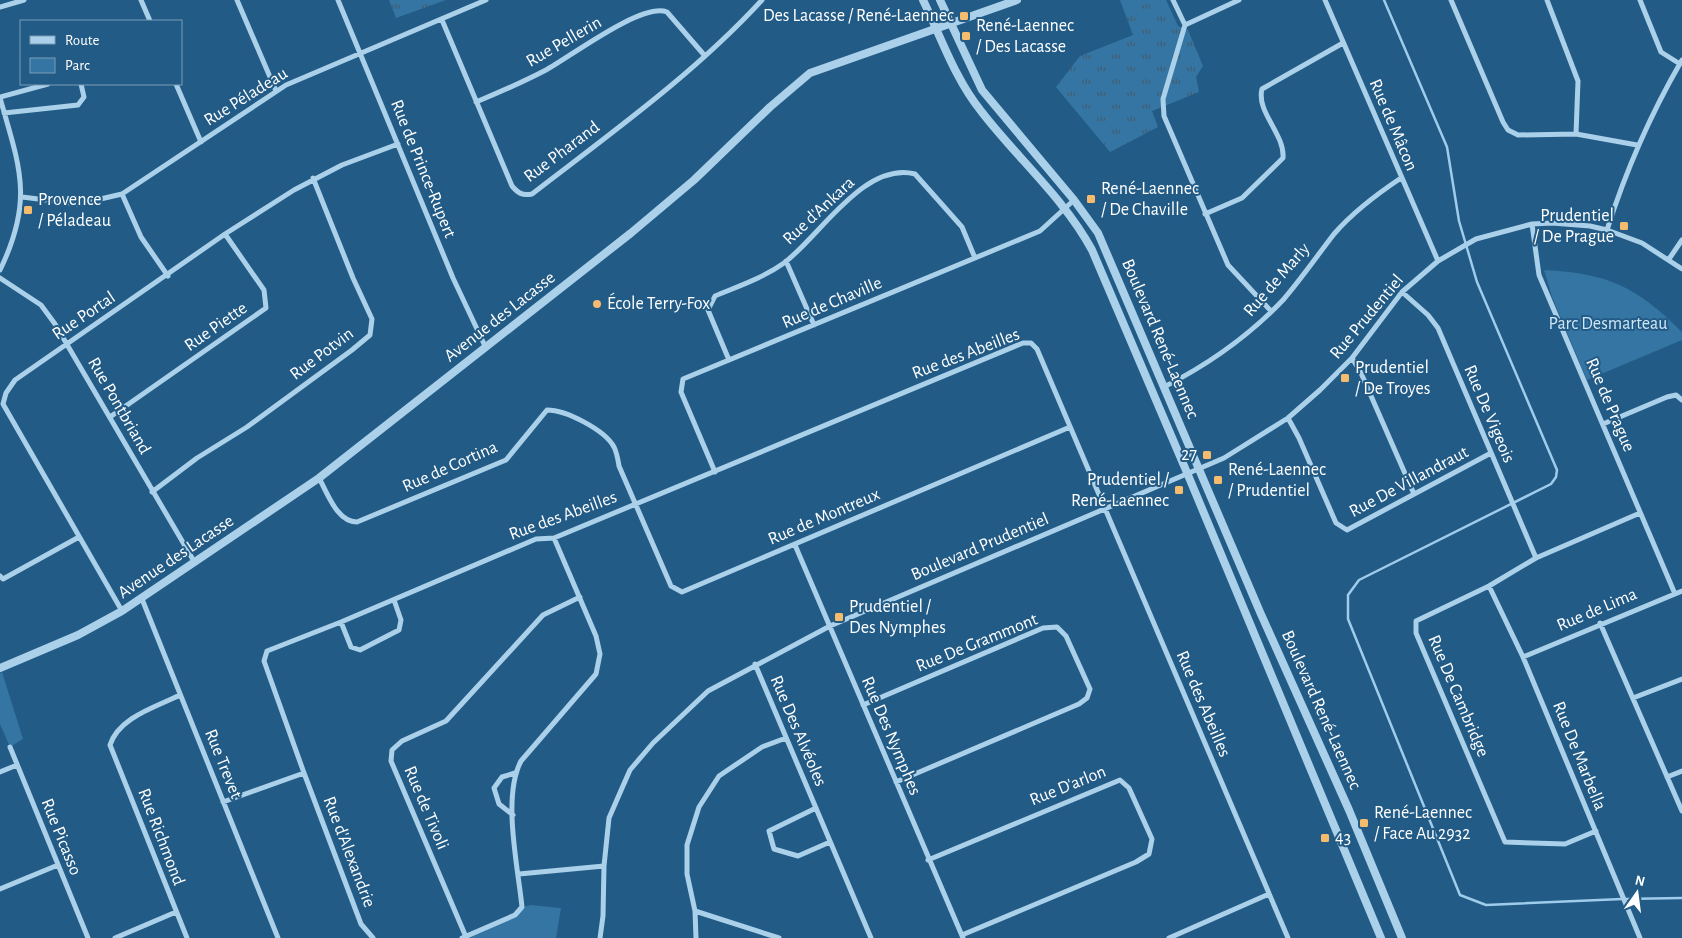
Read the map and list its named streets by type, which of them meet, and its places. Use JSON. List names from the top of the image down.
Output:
{
  "streets": {
    "street": [
      "Rue Pellerin",
      "Rue Péladeau",
      "Rue de Mâcon",
      "Rue Pharand",
      "Rue de Prince-Rupert",
      "Rue d'Ankara",
      "Rue de Marly",
      "Rue de Chaville",
      "Rue Portal",
      "Avenue des Lacasse",
      "Rue Prudentiel",
      "Rue Piette",
      "Boulevard René-Laennec",
      "Rue Potvin",
      "Rue des Abeilles",
      "Rue de Prague",
      "Rue Pontbriand",
      "Rue De Vigeois",
      "Rue de Cortina",
      "Rue De Villandraut",
      "Rue de Montreux",
      "Boulevard Prudentiel",
      "Rue de Lima",
      "Rue De Grammont",
      "Rue De Cambridge",
      "Rue Des Alvéoles",
      "Rue Des Nymphes",
      "Rue De Marbella",
      "Rue Trevet",
      "Rue D'arlon",
      "Rue de Tivoli",
      "Rue Picasso",
      "Rue Richmond",
      "Rue d'Alexandrie"
    ]
  },
  "crossings": [
    ["Rue Pellerin", "Rue Pharand"],
    ["Rue Péladeau", "Rue Pharand"],
    ["Rue Péladeau", "Rue de Prince-Rupert"],
    ["Rue de Mâcon", "Rue de Marly"],
    ["Rue de Mâcon", "Rue Prudentiel"],
    ["Rue de Prince-Rupert", "Rue Portal"],
    ["Rue de Prince-Rupert", "Avenue des Lacasse"],
    ["Rue d'Ankara", "Rue de Chaville"],
    ["Rue de Marly", "Boulevard René-Laennec"],
    ["Rue de Chaville", "Boulevard René-Laennec"],
    ["Rue de Chaville", "Rue des Abeilles"],
    ["Rue Portal", "Avenue des Lacasse"],
    ["Rue Portal", "Rue Piette"],
    ["Rue Portal", "Rue Potvin"],
    ["Rue Portal", "Rue Pontbriand"],
    ["Avenue des Lacasse", "Boulevard René-Laennec"],
    ["Avenue des Lacasse", "Rue Pontbriand"],
    ["Avenue des Lacasse", "Rue de Cortina"],
    ["Avenue des Lacasse", "Rue Trevet"],
    ["Rue Prudentiel", "Boulevard René-Laennec"],
    ["Rue Prudentiel", "Rue de Prague"],
    ["Rue Prudentiel", "Rue De Vigeois"],
    ["Rue Prudentiel", "Rue De Villandraut"],
    ["Rue Prudentiel", "Boulevard Prudentiel"],
    ["Rue Piette", "Rue Pontbriand"],
    ["Boulevard René-Laennec", "Boulevard Prudentiel"],
    ["Rue Potvin", "Rue Pontbriand"],
    ["Rue des Abeilles", "Rue de Cortina"],
    ["Rue des Abeilles", "Rue de Montreux"],
    ["Rue des Abeilles", "Boulevard Prudentiel"],
    ["Rue des Abeilles", "Rue d'Alexandrie"],
    ["Rue de Prague", "Rue de Lima"],
    ["Rue de Prague", "Rue De Cambridge"],
    ["Rue De Vigeois", "Rue De Villandraut"],
    ["Rue De Vigeois", "Rue De Cambridge"],
    ["Rue de Cortina", "Rue de Montreux"],
    ["Rue de Montreux", "Rue Des Nymphes"],
    ["Boulevard Prudentiel", "Rue Des Alvéoles"],
    ["Boulevard Prudentiel", "Rue Des Nymphes"],
    ["Rue de Lima", "Rue De Marbella"],
    ["Rue De Grammont", "Rue Des Nymphes"],
    ["Rue De Cambridge", "Rue De Marbella"],
    ["Rue Des Nymphes", "Rue D'arlon"],
    ["Rue Trevet", "Rue Richmond"]
  ],
  "parks": ["Parc Desmarteau"],
  "places": {
    "transit": [
      "Des Lacasse / René-Laennec",
      "René-Laennec / Des Lacasse",
      "René-Laennec / De Chaville",
      "Provence / Péladeau",
      "Prudentiel / De Prague",
      "Prudentiel / De Troyes",
      "27",
      "René-Laennec / Prudentiel",
      "Prudentiel / René-Laennec",
      "Prudentiel / Des Nymphes",
      "René-Laennec / Face Au 2932",
      "43"
    ],
    "other": ["École Terry-Fox"]
  },
  "legend": ["Route", "Parc"],
  "north": "top"
}
